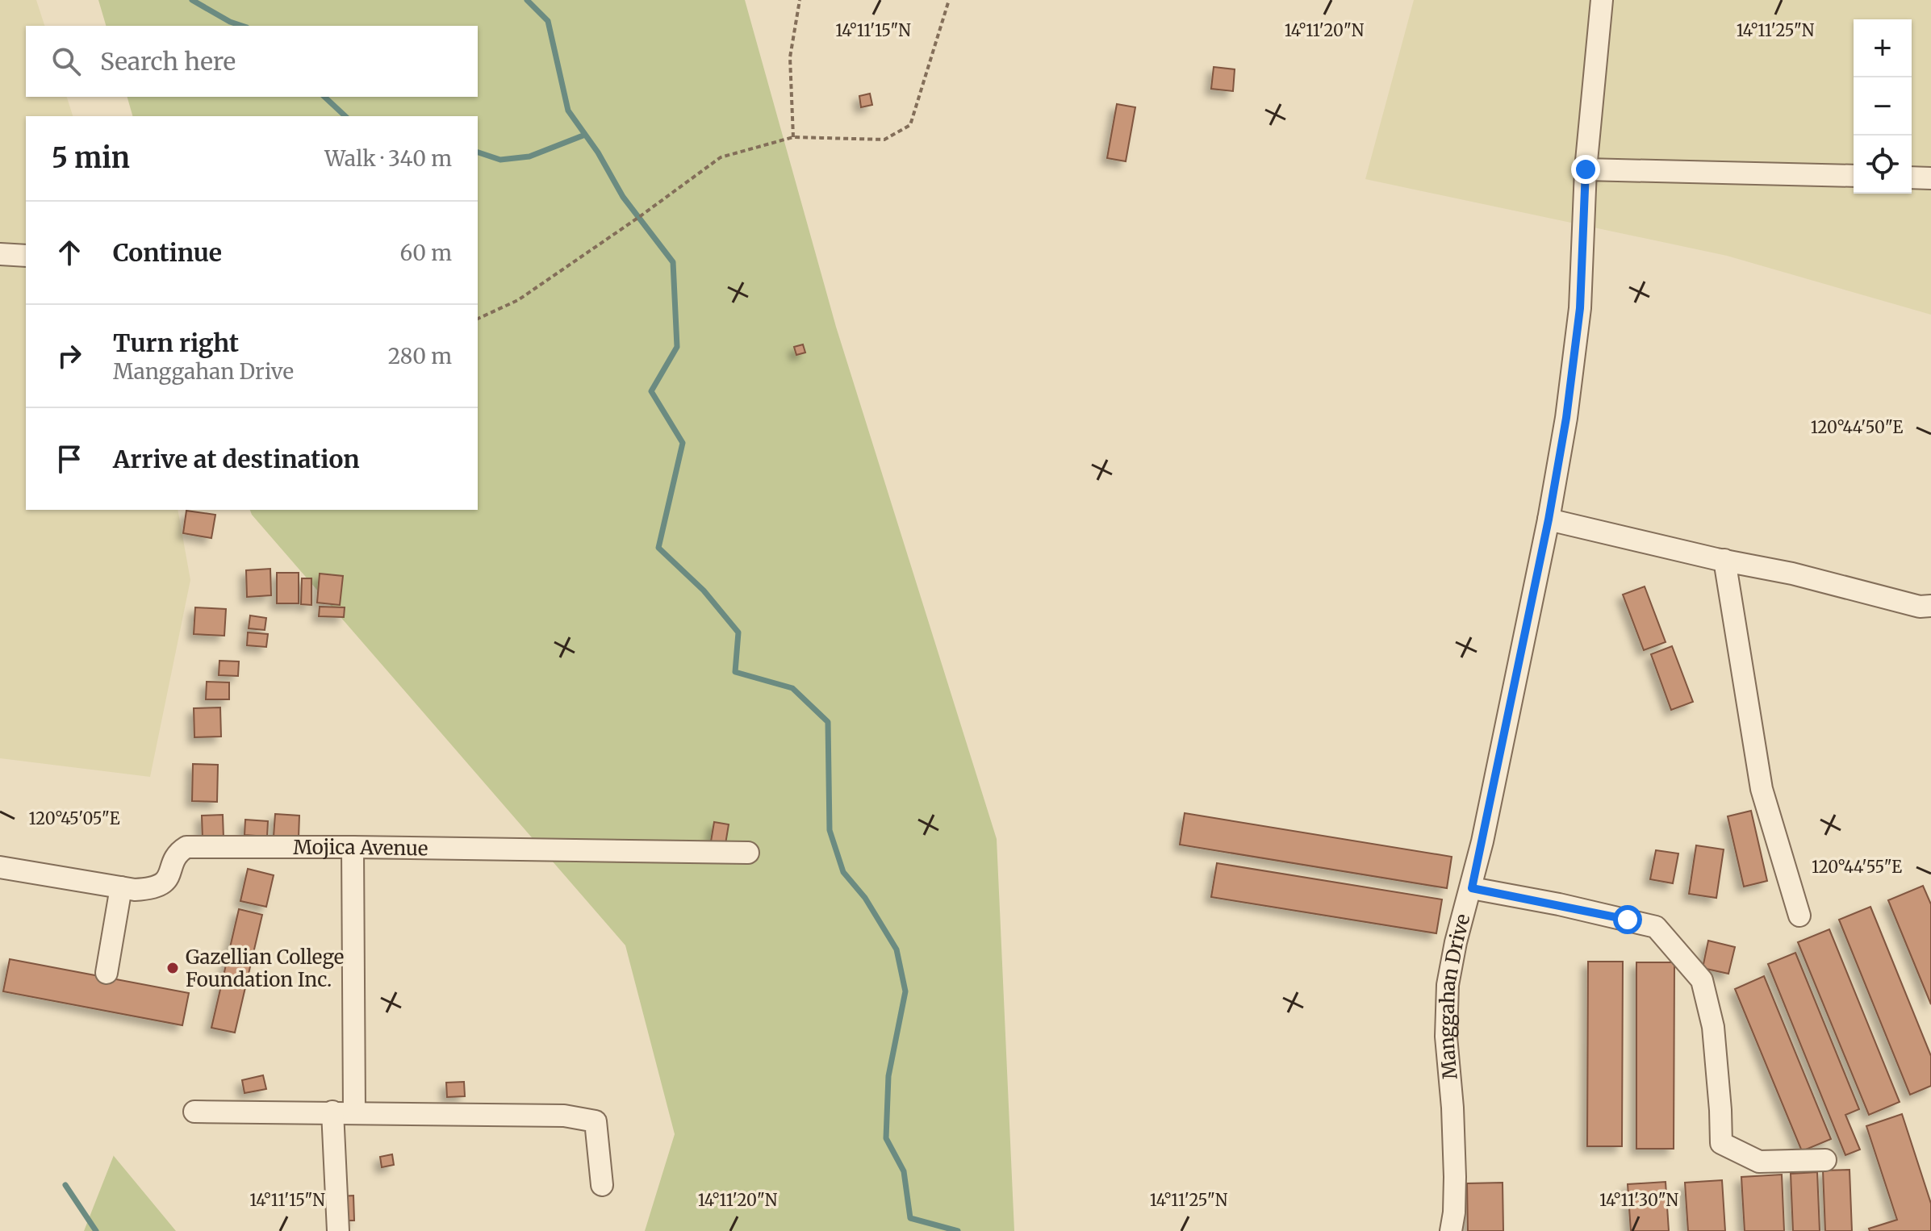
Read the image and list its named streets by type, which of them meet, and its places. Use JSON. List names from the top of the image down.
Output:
{
  "streets": {
    "street": ["Mojica Avenue", "Manggahan Drive"]
  },
  "places": ["Gazellian College Foundation Inc."],
  "page": {
    "map_buttons": ["+", "−"],
    "search": "Search here",
    "heading": ["5 min", "Walk · 340 m"],
    "list": [
      ["Continue", "60 m"],
      ["Turn right", "Manggahan Drive", "280 m"],
      "Arrive at destination"
    ]
  },
  "coordinates": [
    "14°11'15\"N",
    "14°11'20\"N",
    "14°11'25\"N",
    "120°44'50\"E",
    "120°45'05\"E",
    "120°44'55\"E",
    "14°11'30\"N"
  ]
}
